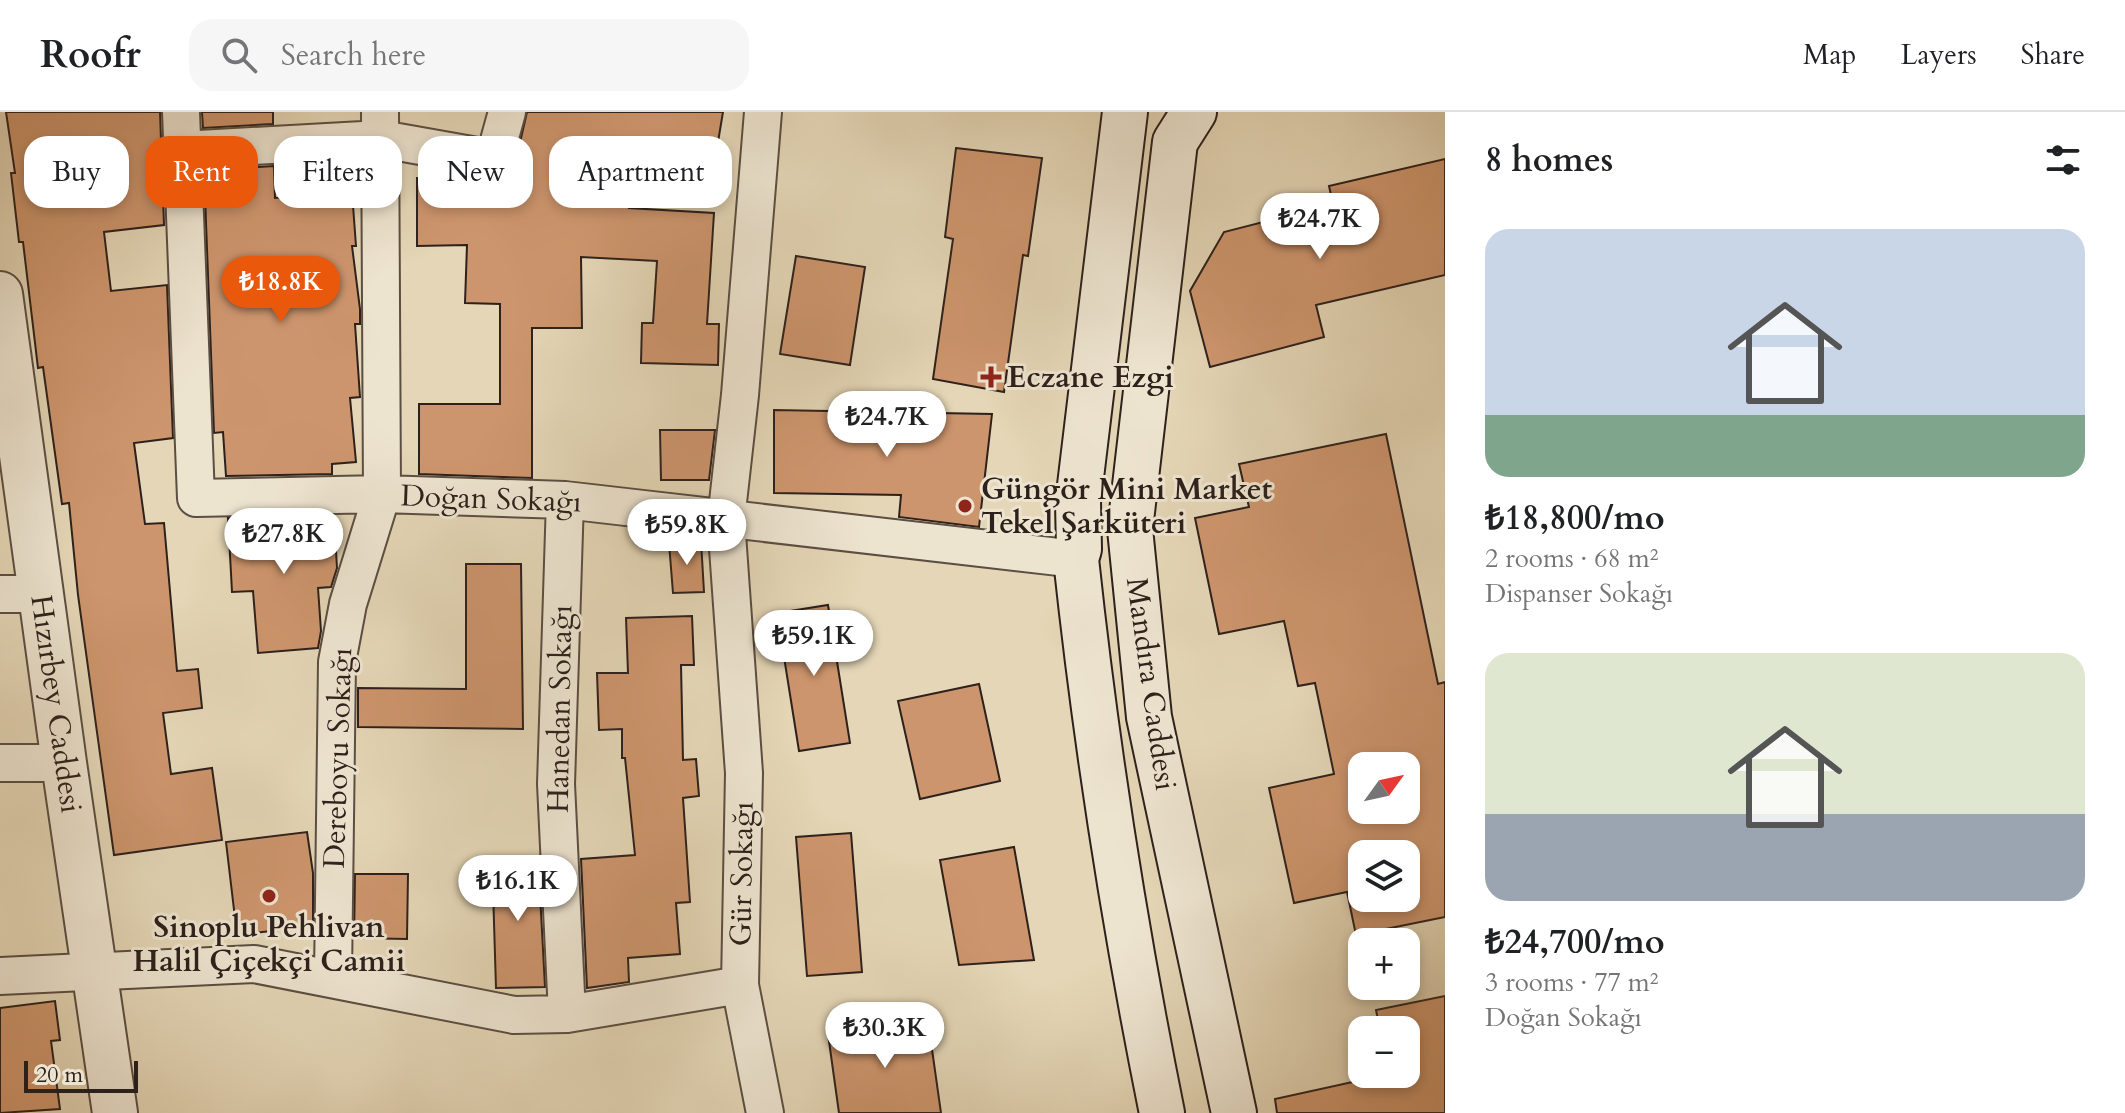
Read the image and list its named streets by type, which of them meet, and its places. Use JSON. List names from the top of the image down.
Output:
{
  "streets": {
    "main road": ["Mandıra Caddesi", "Hızırbey Caddesi"],
    "street": [
      "Doğan Sokağı",
      "Hanedan Sokağı",
      "Dereboyu Sokağı",
      "Gür Sokağı"
    ]
  },
  "crossings": [
    ["Doğan Sokağı", "Mandıra Caddesi"],
    ["Doğan Sokağı", "Hanedan Sokağı"],
    ["Doğan Sokağı", "Dereboyu Sokağı"],
    ["Doğan Sokağı", "Gür Sokağı"],
    ["Hızırbey Caddesi", "Gür Sokağı"],
    ["Hanedan Sokağı", "Gür Sokağı"],
    ["Dereboyu Sokağı", "Gür Sokağı"]
  ],
  "places": {
    "health": ["Eczane Ezgi"],
    "other": ["Güngör Mini Market Tekel Şarküteri", "Sinoplu Pehlivan Halil Çiçekçi Camii"]
  },
  "scale_bar": "20 m",
  "north": "top right",
  "page": {
    "header": "Roofr",
    "search": "Search here",
    "nav": ["Map", "Layers", "Share"],
    "heading": "8 homes",
    "chip": [
      "Buy",
      "Rent",
      "Filters",
      "New",
      "Apartment"
    ],
    "price": [
      "₺24.7K",
      "₺18.8K",
      "₺24.7K",
      "₺59.8K",
      "₺27.8K",
      "₺59.1K",
      "₺16.1K",
      "₺30.3K"
    ],
    "list": [
      {
        "name": "₺18,800/mo",
        "note": "2 rooms · 68 m² · Dispanser Sokağı"
      },
      {
        "name": "₺24,700/mo",
        "note": "3 rooms · 77 m² · Doğan Sokağı"
      }
    ],
    "map_buttons": ["+", "−"],
    "scale": "20 m"
  }
}
